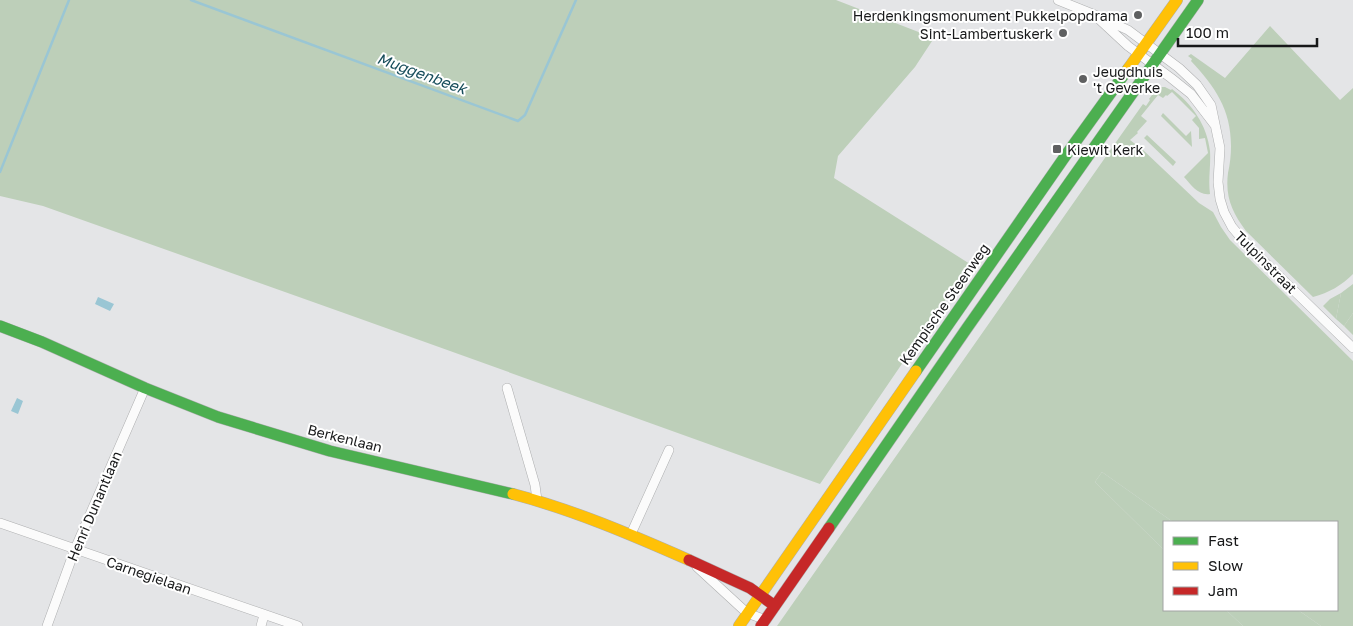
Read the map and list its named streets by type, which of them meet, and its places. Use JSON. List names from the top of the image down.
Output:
{
  "streets": {
    "main road": ["Kempische Steenweg", "Berkenlaan"],
    "street": ["Tulpinstraat", "Henri Dunantlaan", "Carnegielaan"]
  },
  "crossings": [
    ["Tulpinstraat", "Kempische Steenweg"],
    ["Kempische Steenweg", "Berkenlaan"],
    ["Berkenlaan", "Henri Dunantlaan"],
    ["Henri Dunantlaan", "Carnegielaan"]
  ],
  "water": ["Muggenbeek"],
  "places": {
    "other": ["Herdenkingsmonument Pukkelpopdrama", "Sint-Lambertuskerk", "Jeugdhuis 't Geverke"],
    "transit": ["Kiewit Kerk"]
  },
  "legend": ["Fast", "Slow", "Jam"],
  "scale_bar": "100 m"
}
